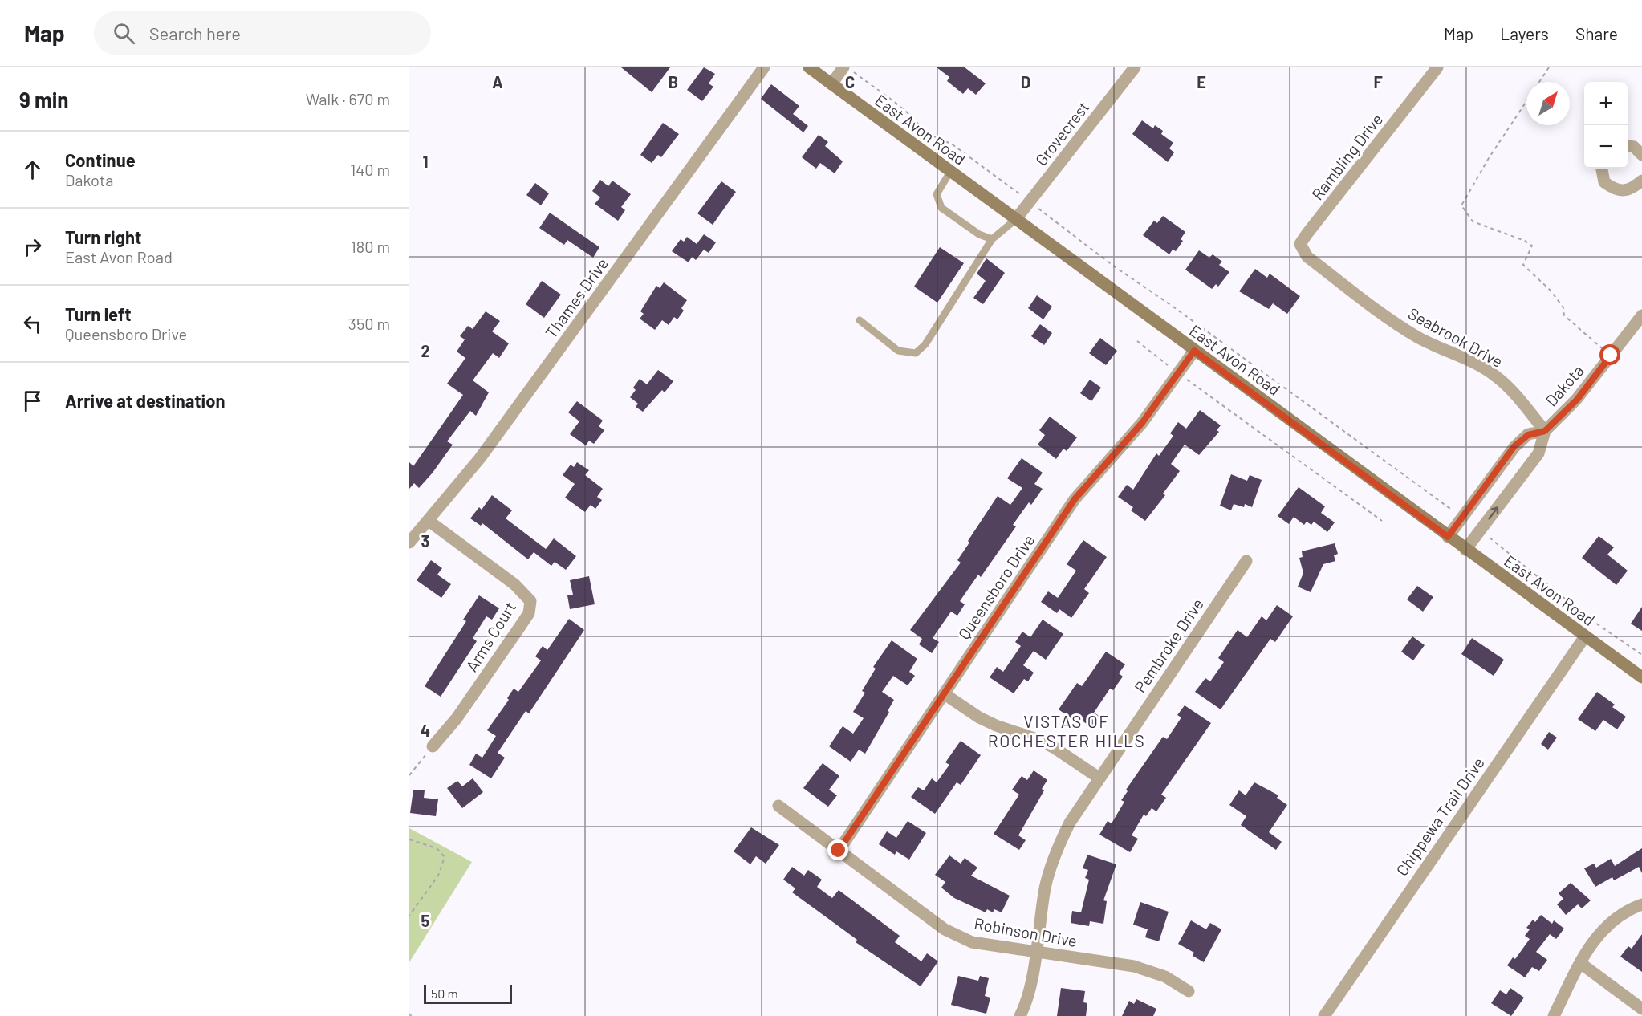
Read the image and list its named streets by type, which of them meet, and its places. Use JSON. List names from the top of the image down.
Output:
{
  "streets": {
    "main road": ["East Avon Road"],
    "street": [
      "Grovecrest",
      "Rambling Drive",
      "Thames Drive",
      "Seabrook Drive",
      "Dakota",
      "Queensboro Drive",
      "Arms Court",
      "Pembroke Drive",
      "Chippewa Trail Drive",
      "Robinson Drive"
    ]
  },
  "crossings": [
    ["East Avon Road", "Grovecrest"],
    ["East Avon Road", "Dakota"],
    ["East Avon Road", "Queensboro Drive"],
    ["East Avon Road", "Chippewa Trail Drive"],
    ["Rambling Drive", "Seabrook Drive"],
    ["Thames Drive", "Arms Court"],
    ["Seabrook Drive", "Dakota"],
    ["Queensboro Drive", "Robinson Drive"],
    ["Pembroke Drive", "Robinson Drive"]
  ],
  "districts": ["VISTAS OF ROCHESTER HILLS"],
  "scale_bar": "50 m",
  "north": "top right",
  "page": {
    "header": "Map",
    "search": "Search here",
    "nav": ["Map", "Layers", "Share"],
    "heading": ["9 min", "Walk · 670 m"],
    "map_buttons": ["+", "−"],
    "list": [
      ["Continue", "Dakota", "140 m"],
      ["Turn right", "East Avon Road", "180 m"],
      ["Turn left", "Queensboro Drive", "350 m"],
      "Arrive at destination"
    ],
    "scale": "50 m"
  },
  "grid": {
    "columns": [
      "A",
      "B",
      "C",
      "D",
      "E",
      "F"
    ],
    "rows": [
      "1",
      "2",
      "3",
      "4",
      "5"
    ]
  }
}
